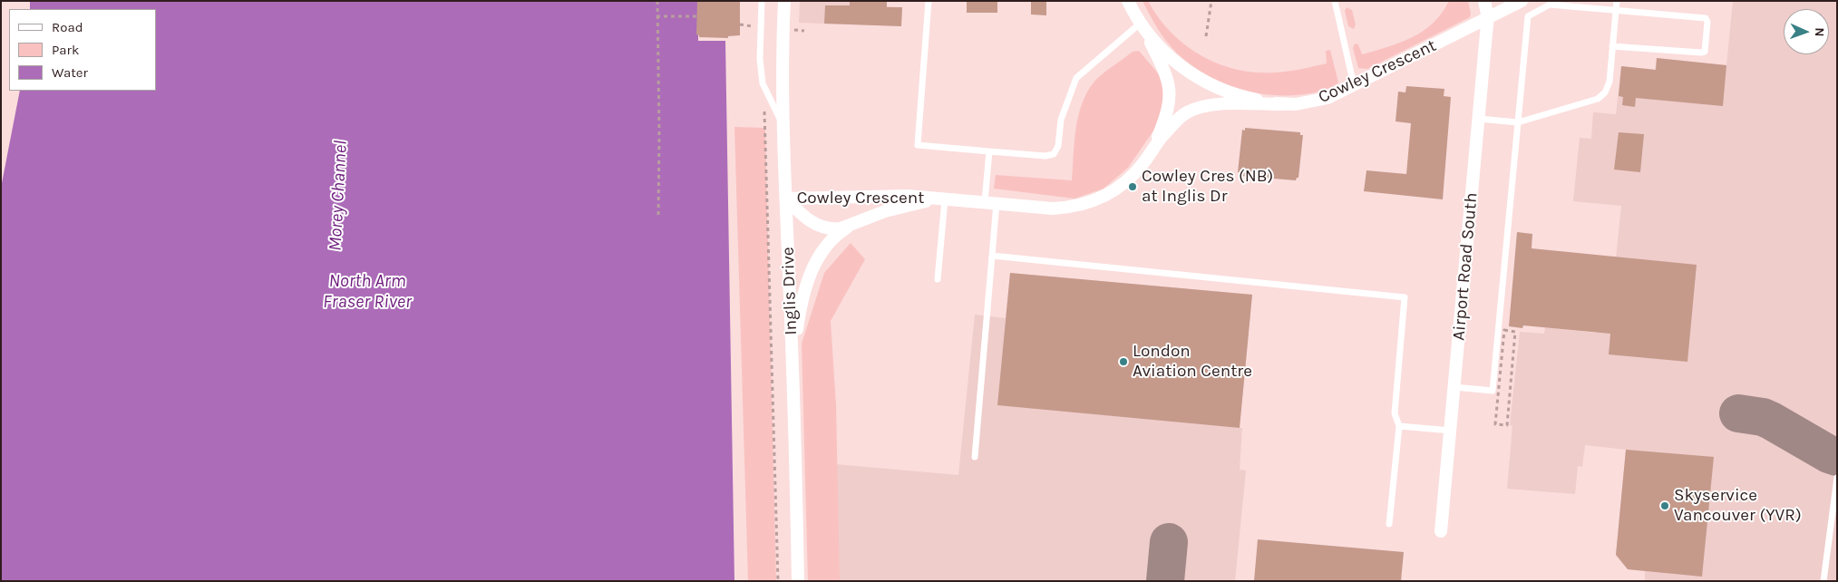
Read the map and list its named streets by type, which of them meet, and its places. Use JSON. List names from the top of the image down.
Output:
{
  "streets": {
    "street": ["Cowley Crescent", "Airport Road South", "Inglis Drive"]
  },
  "crossings": [
    ["Cowley Crescent", "Airport Road South"],
    ["Cowley Crescent", "Inglis Drive"]
  ],
  "water": ["Morey Channel", "North Arm Fraser River"],
  "places": ["Cowley Cres (NB) at Inglis Dr", "London Aviation Centre", "Skyservice Vancouver (YVR)"],
  "legend": ["Road", "Park", "Water"],
  "north": "right"
}
